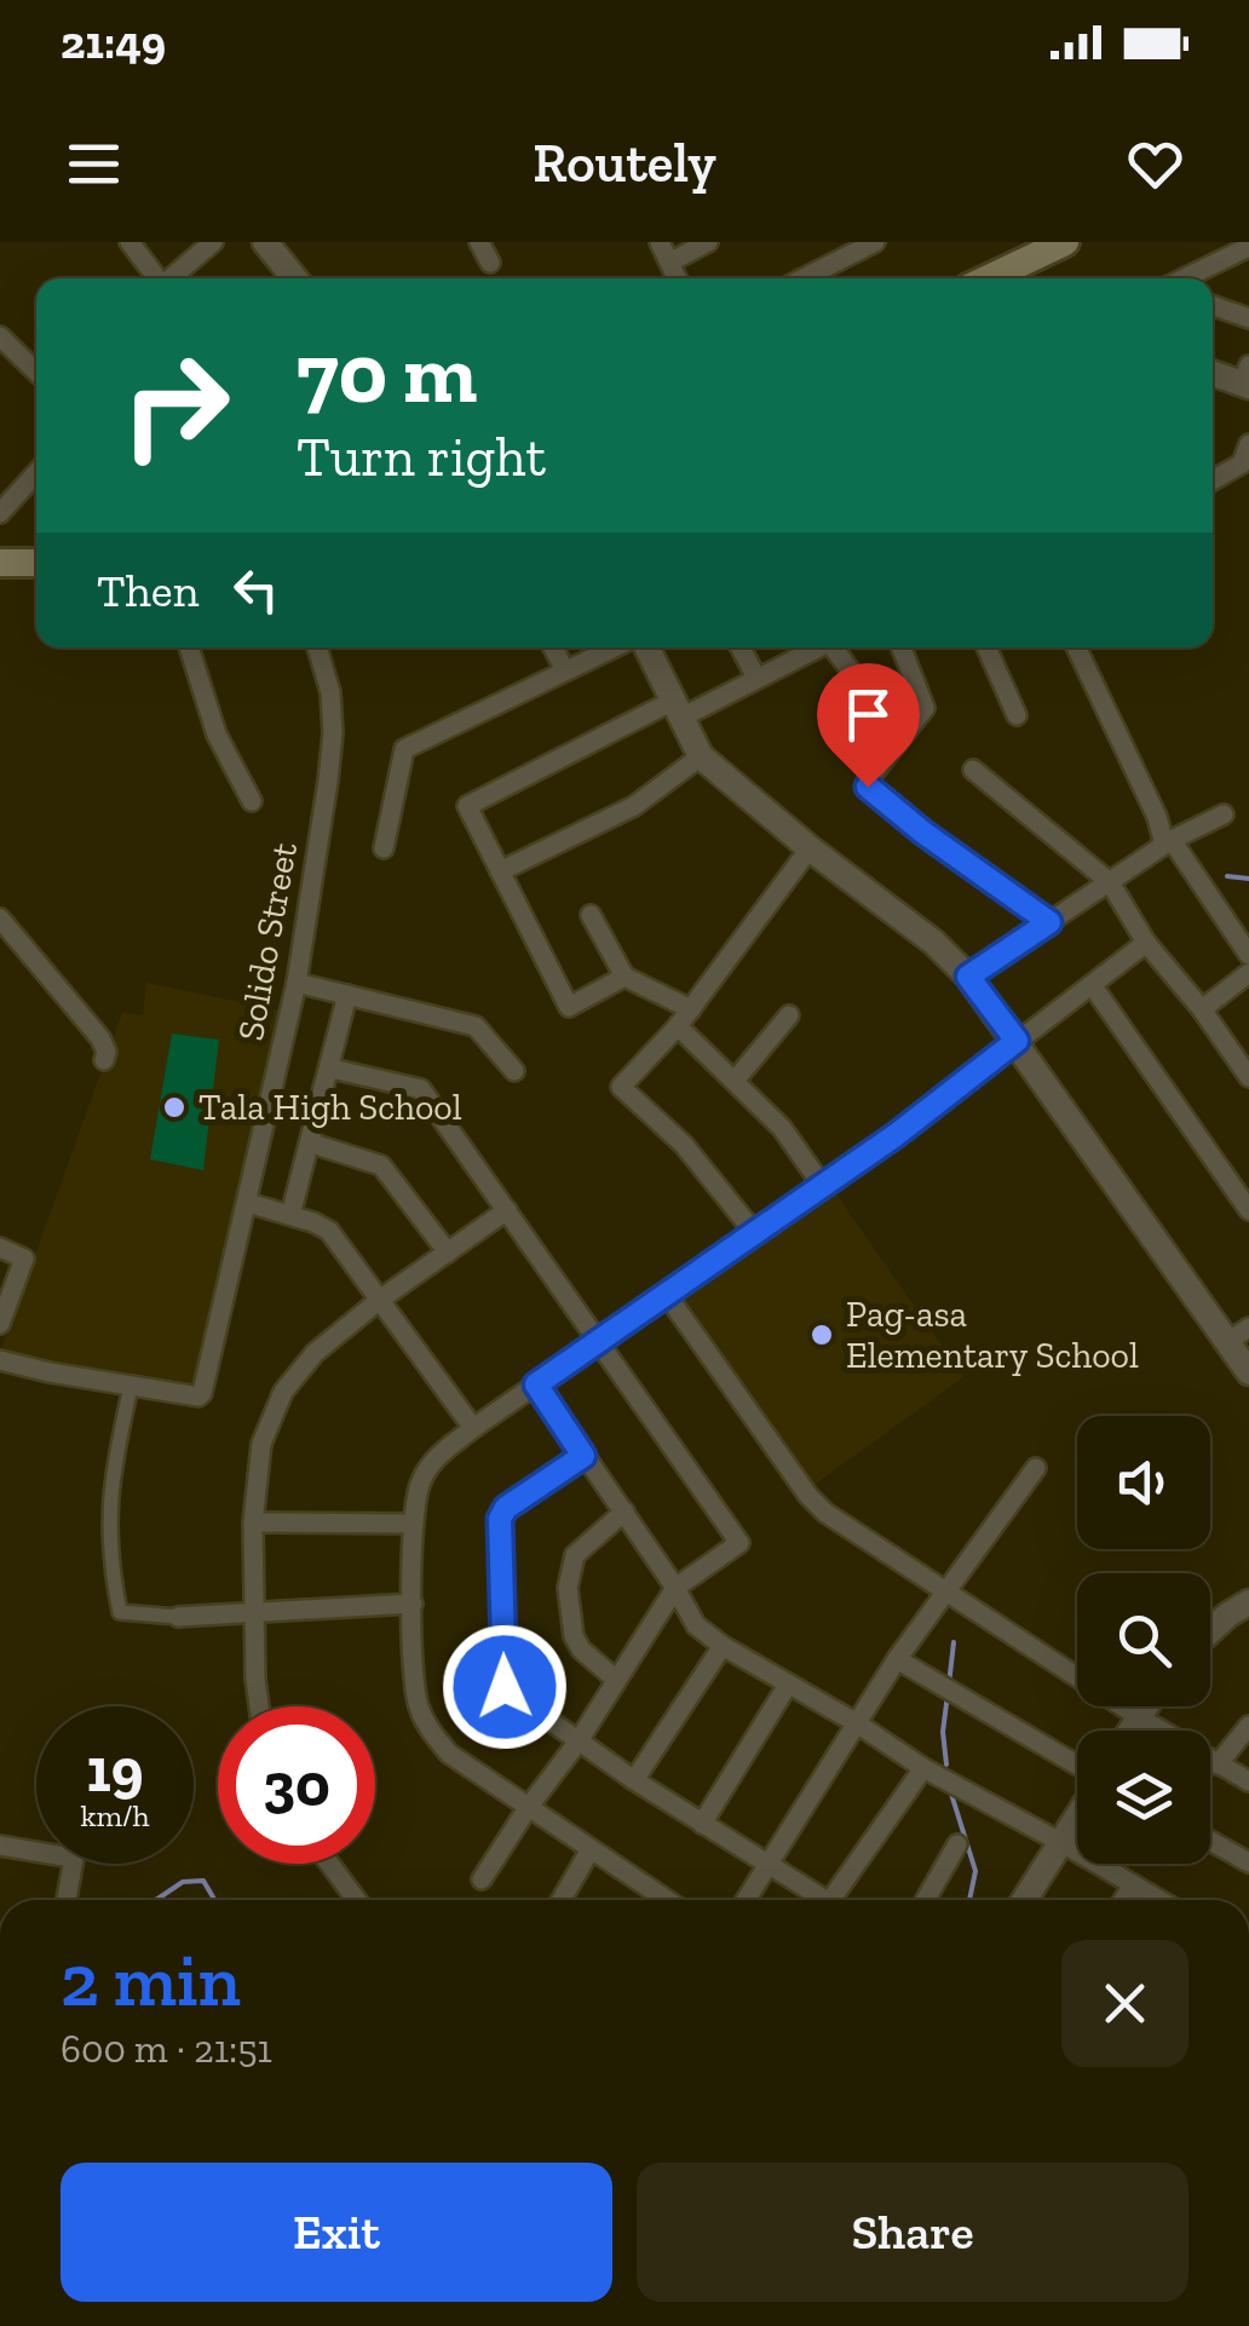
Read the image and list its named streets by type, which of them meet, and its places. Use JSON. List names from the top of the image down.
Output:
{
  "streets": {
    "street": ["Solido Street"]
  },
  "places": ["Tala High School", "Pag-asa Elementary School"],
  "page": {
    "status": "21:49",
    "header": "Routely",
    "turn": ["70 m", "Turn right"],
    "then": "Then",
    "speed": "19 km/h",
    "limit": "30",
    "heading": ["2 min", "600 m · 21:51"],
    "buttons": ["Exit", "Share"]
  }
}
